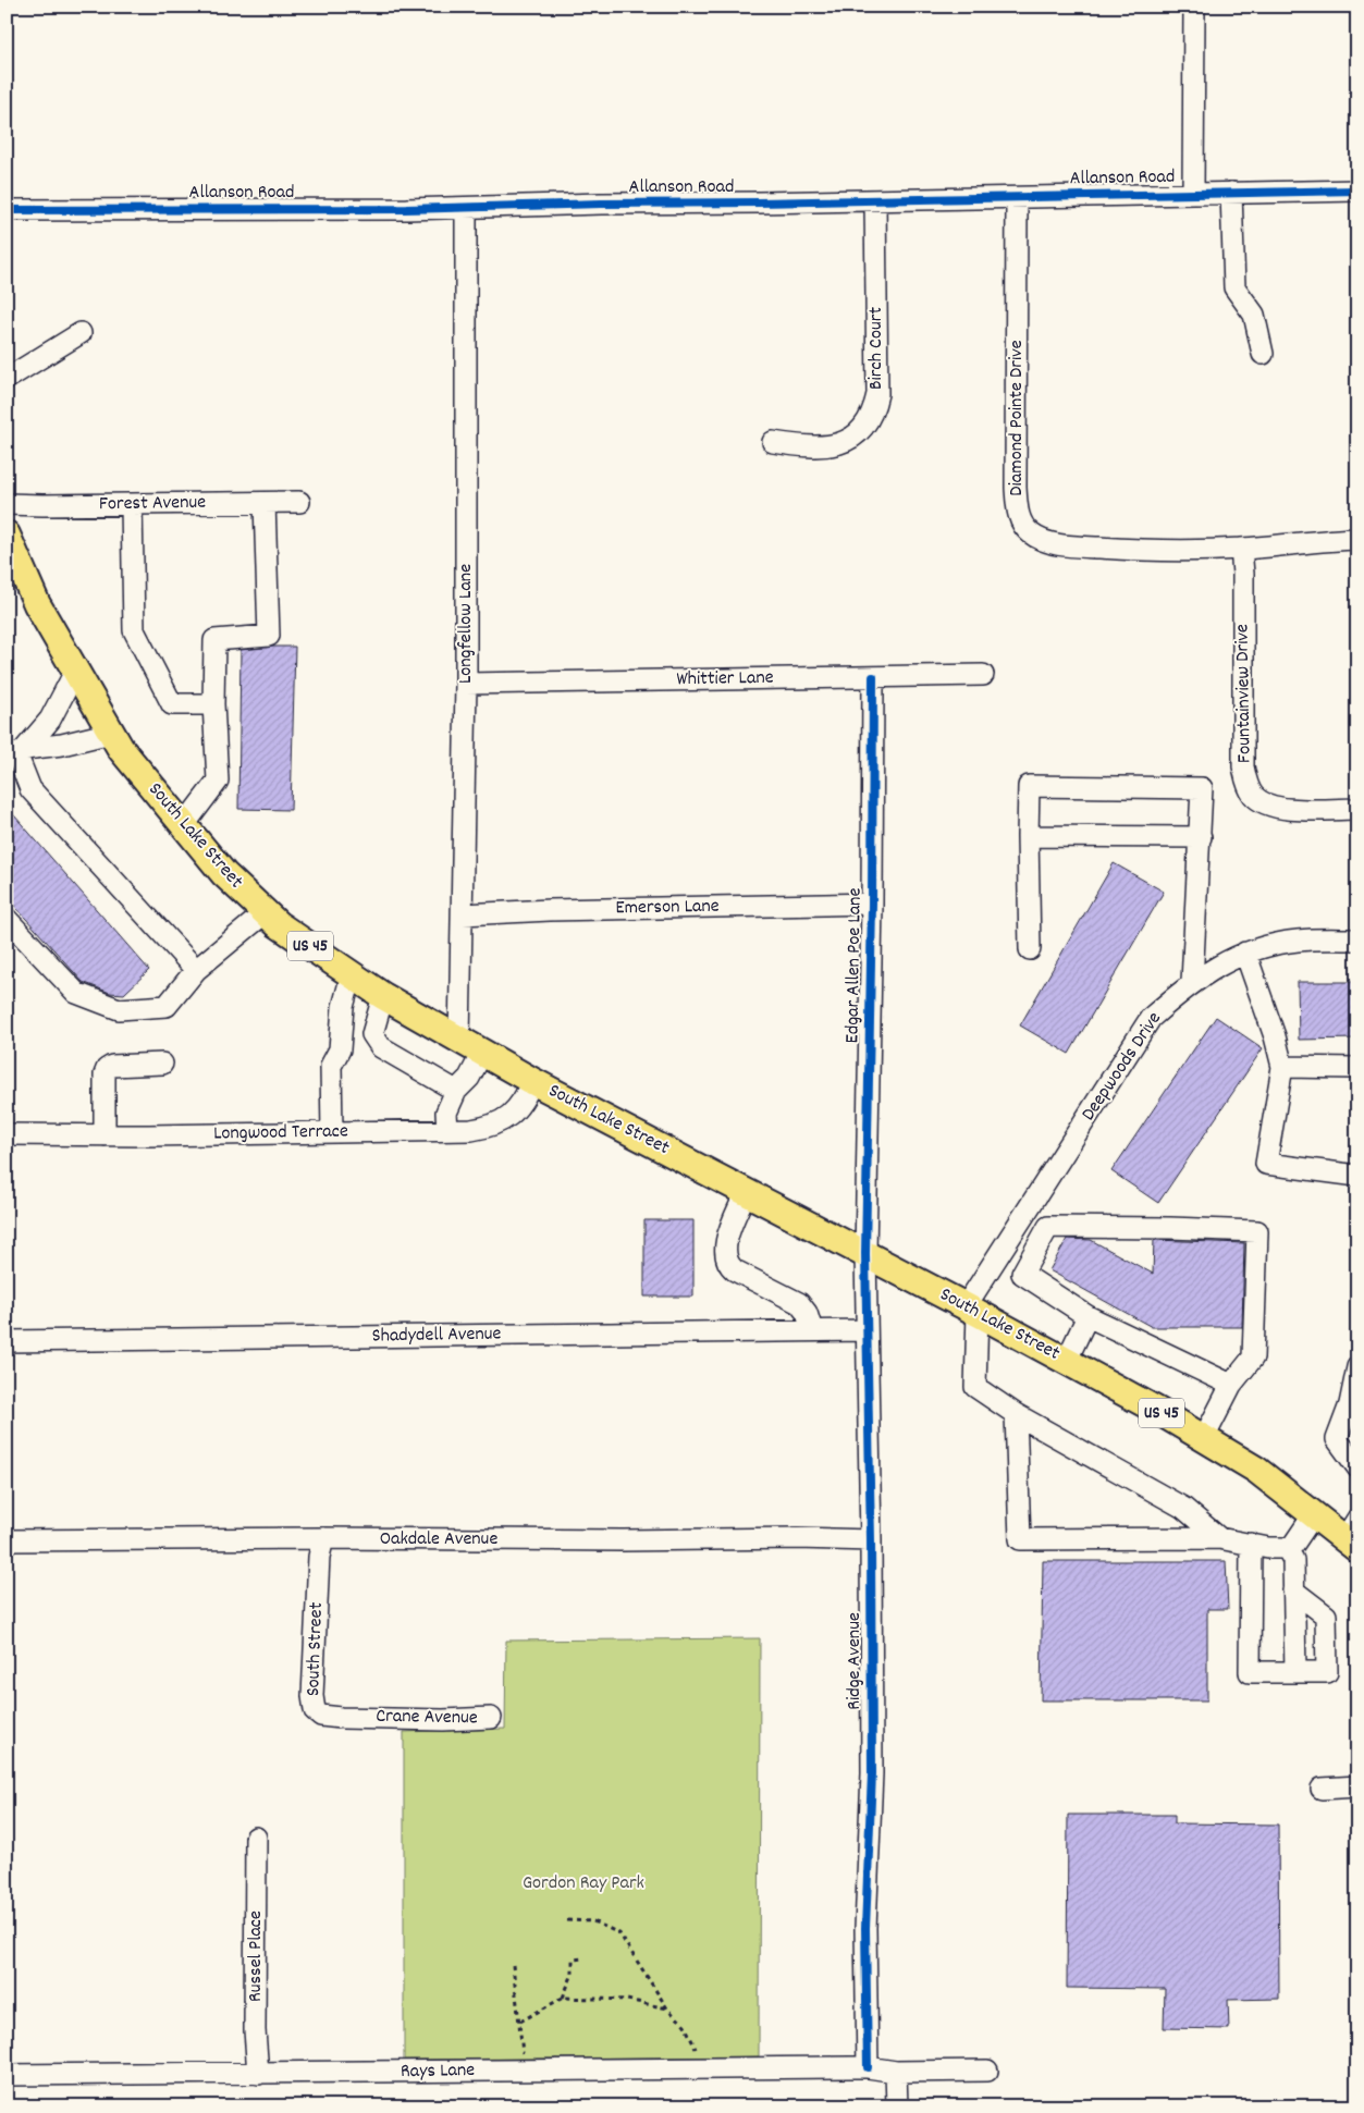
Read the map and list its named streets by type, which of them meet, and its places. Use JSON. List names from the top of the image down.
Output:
{
  "streets": {
    "main road": ["South Lake Street", "US 45"],
    "street": [
      "Allanson Road",
      "Birch Court",
      "Diamond Pointe Drive",
      "Forest Avenue",
      "Longfellow Lane",
      "Whittier Lane",
      "Fountainview Drive",
      "Emerson Lane",
      "Edgar Allen Poe Lane",
      "Deepwoods Drive",
      "Longwood Terrace",
      "Shadydell Avenue",
      "Oakdale Avenue",
      "South Street",
      "Ridge Avenue",
      "Crane Avenue",
      "Russel Place",
      "Rays Lane"
    ]
  },
  "crossings": [
    ["Allanson Road", "Birch Court"],
    ["Allanson Road", "Diamond Pointe Drive"],
    ["Allanson Road", "Longfellow Lane"],
    ["Diamond Pointe Drive", "Fountainview Drive"],
    ["Longfellow Lane", "Whittier Lane"],
    ["Longfellow Lane", "South Lake Street"],
    ["Longfellow Lane", "Emerson Lane"],
    ["Whittier Lane", "Edgar Allen Poe Lane"],
    ["South Lake Street", "Edgar Allen Poe Lane"],
    ["South Lake Street", "Deepwoods Drive"],
    ["South Lake Street", "Longwood Terrace"],
    ["South Lake Street", "Ridge Avenue"],
    ["Emerson Lane", "Edgar Allen Poe Lane"],
    ["Edgar Allen Poe Lane", "Ridge Avenue"],
    ["Shadydell Avenue", "Ridge Avenue"],
    ["Oakdale Avenue", "South Street"],
    ["Oakdale Avenue", "Ridge Avenue"],
    ["South Street", "Crane Avenue"],
    ["Ridge Avenue", "Rays Lane"],
    ["Russel Place", "Rays Lane"]
  ],
  "parks": ["Gordon Ray Park"]
}
